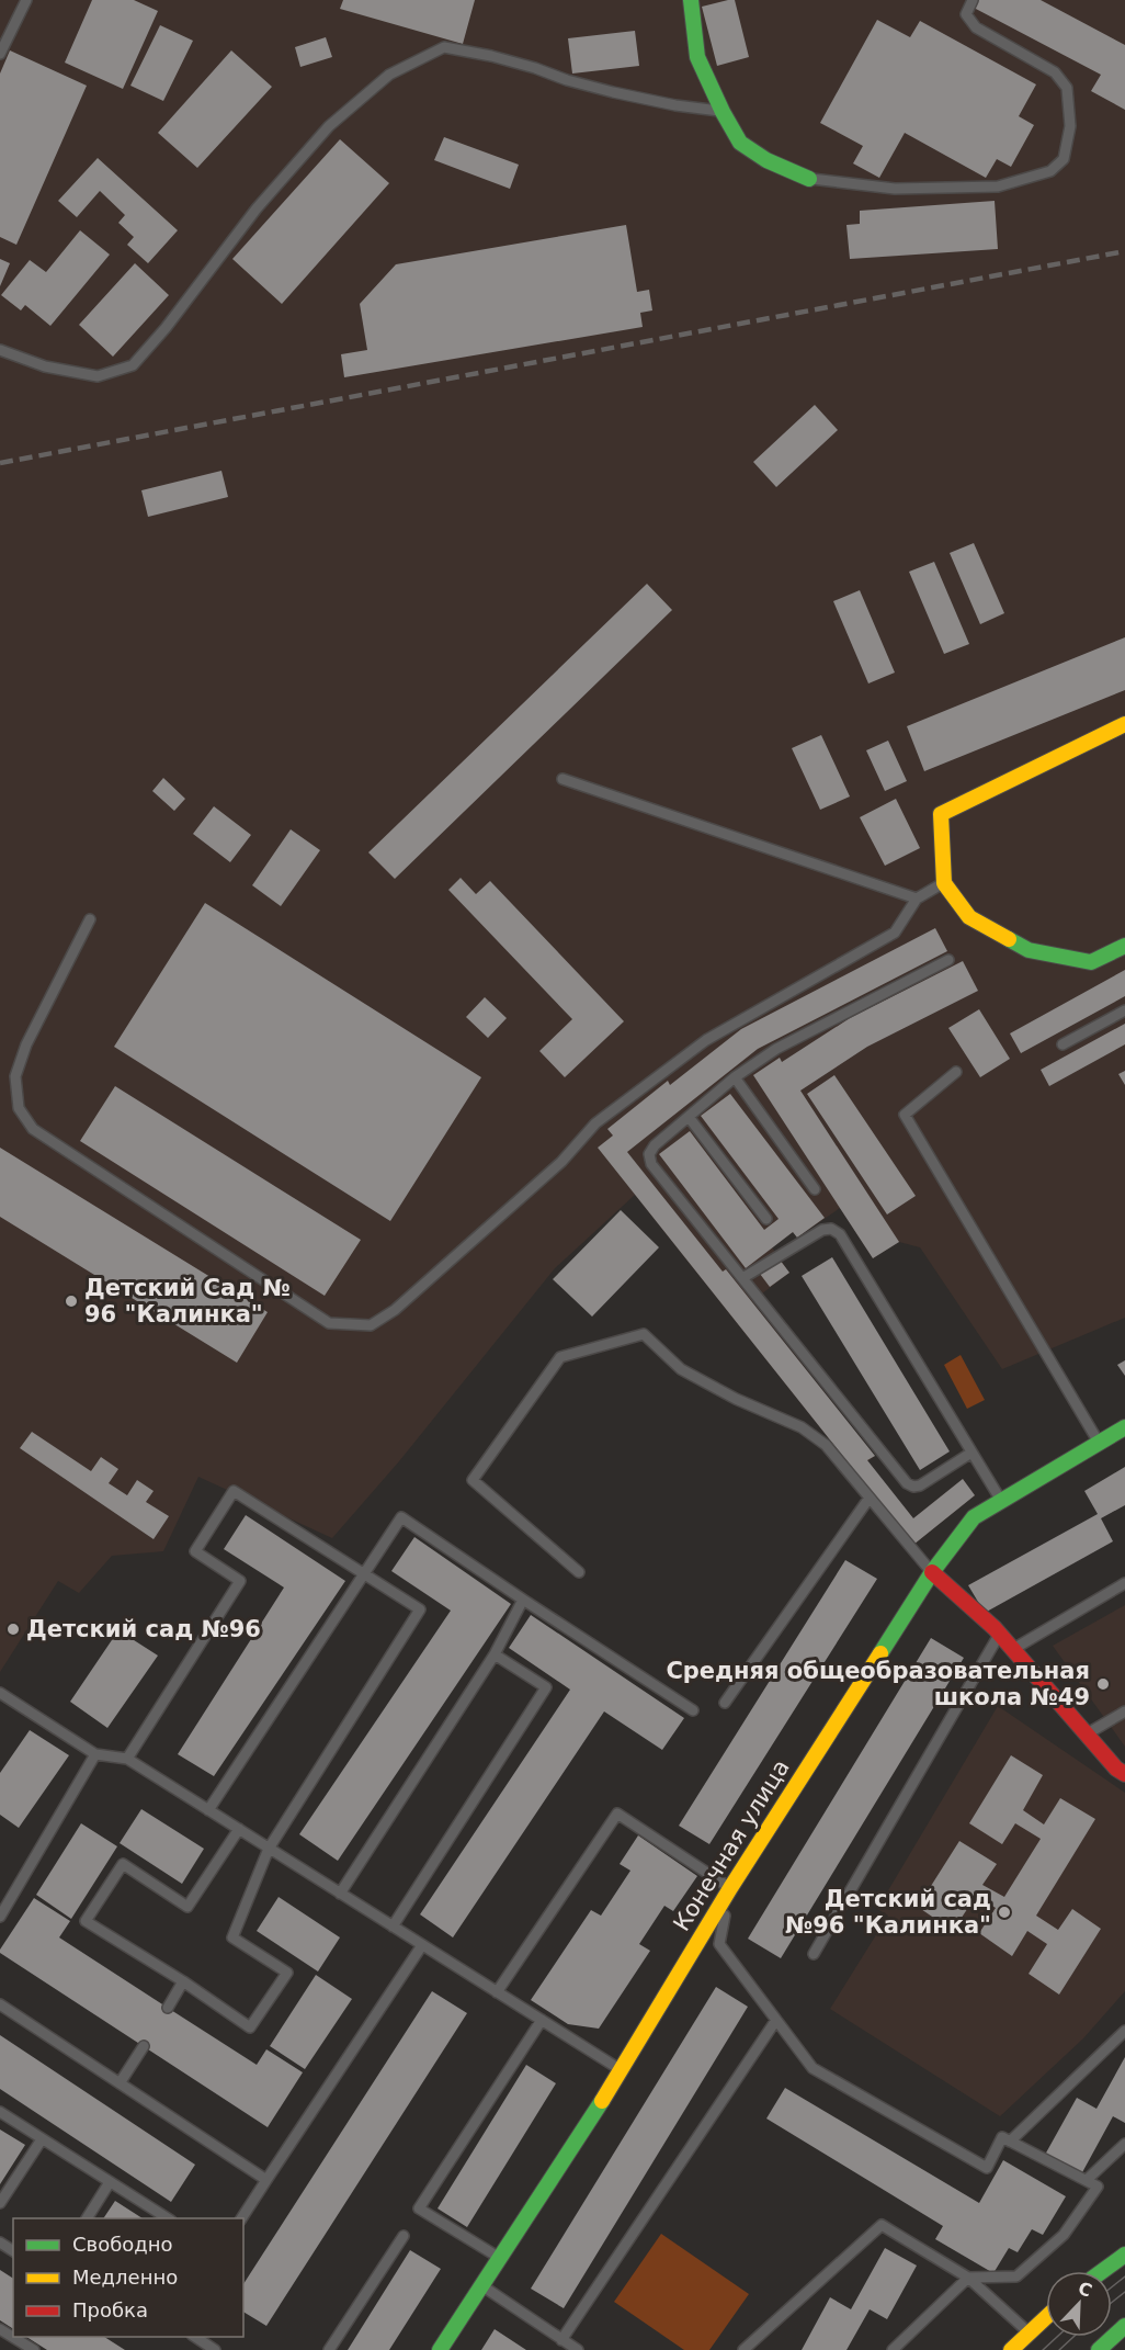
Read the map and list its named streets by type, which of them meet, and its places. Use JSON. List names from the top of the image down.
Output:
{
  "streets": {
    "street": ["Конечная улица"]
  },
  "places": [
    "Детский Сад № 96 \"Калинка\"",
    "Детский сад №96",
    "Средняя общеобразовательная школа №49",
    "Детский сад №96 \"Калинка\""
  ],
  "legend": ["Свободно", "Медленно", "Пробка"],
  "north": "top right"
}
